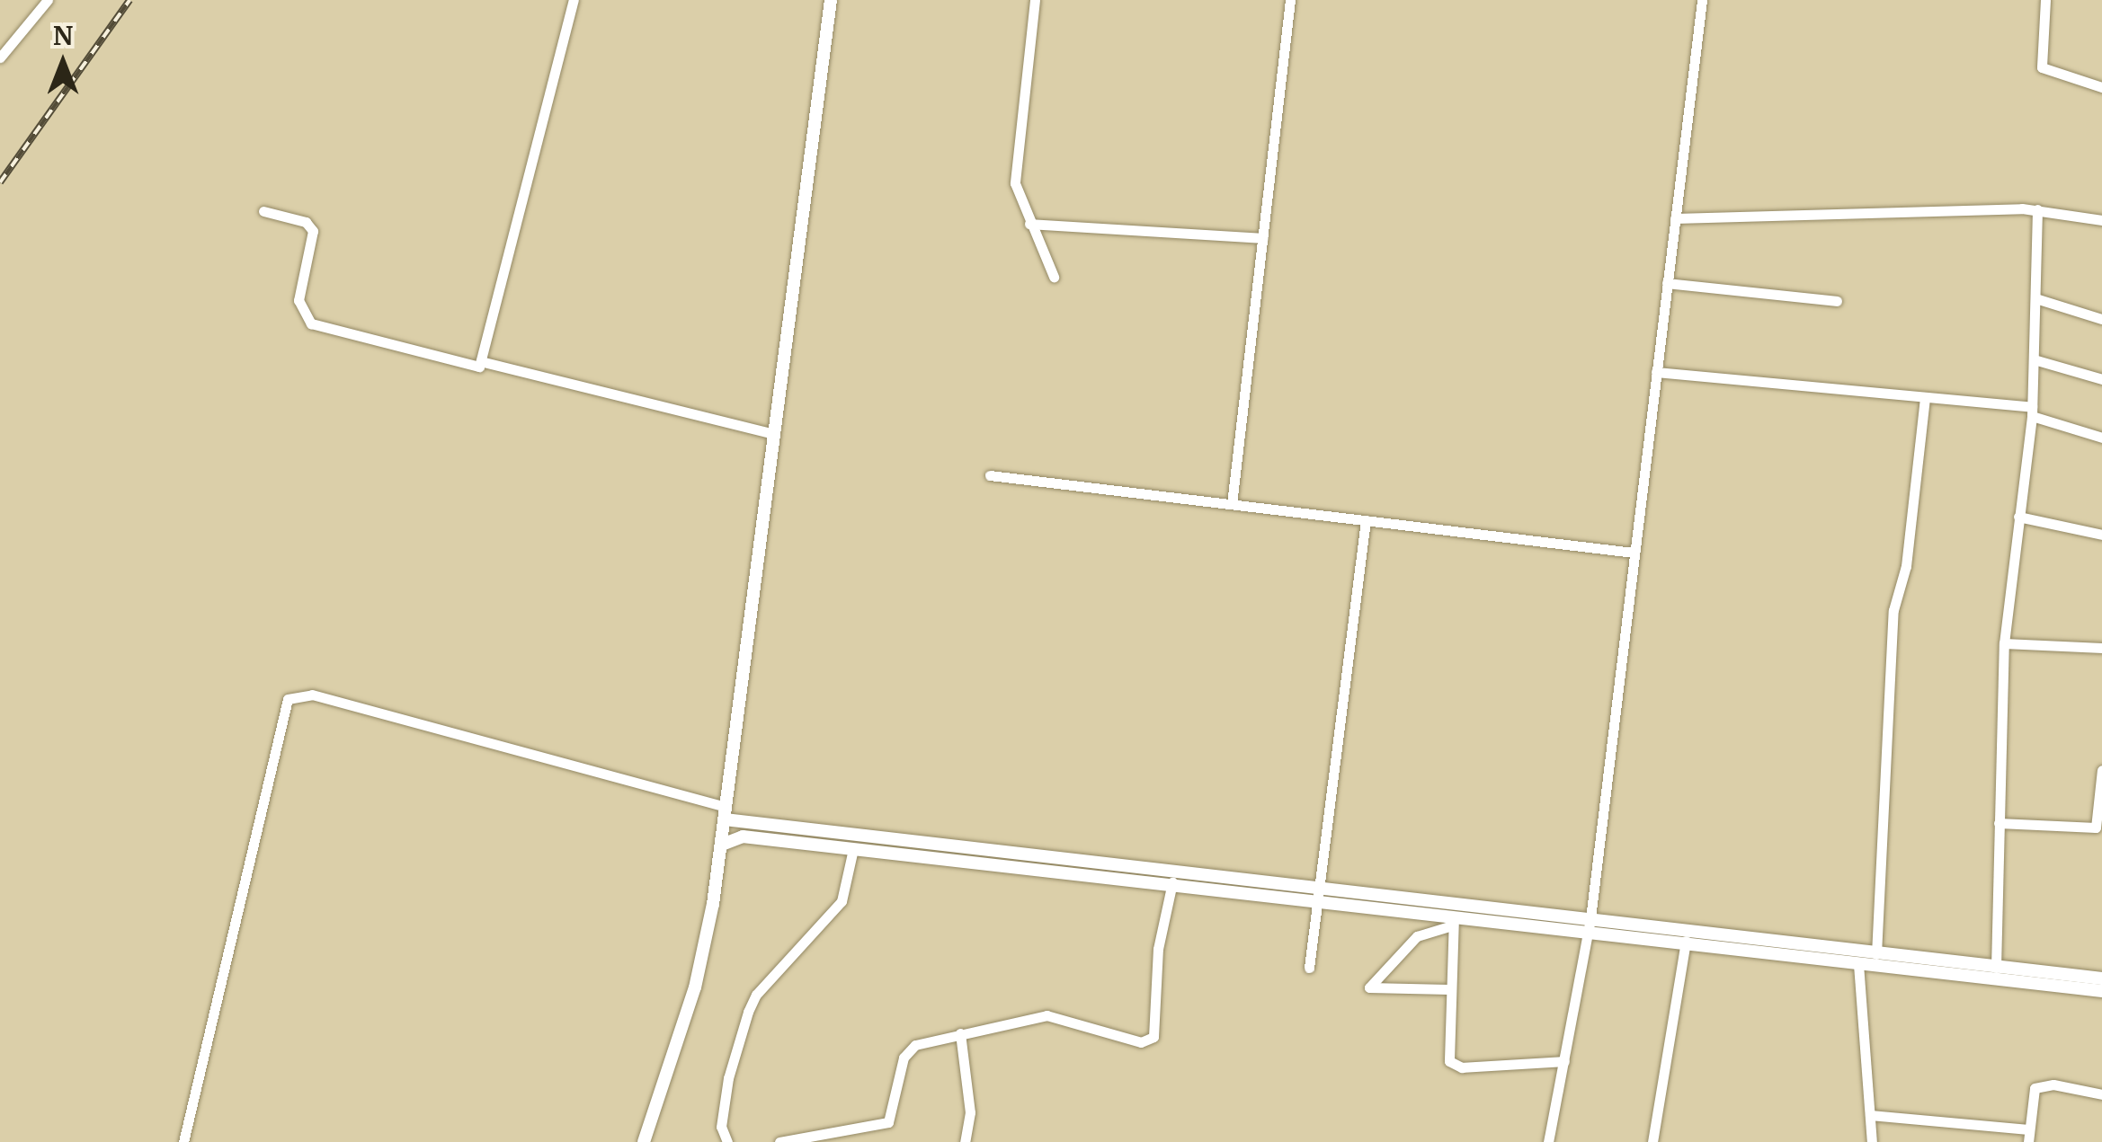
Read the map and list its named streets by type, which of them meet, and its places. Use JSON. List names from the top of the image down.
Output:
{
  "north": "top"
}
